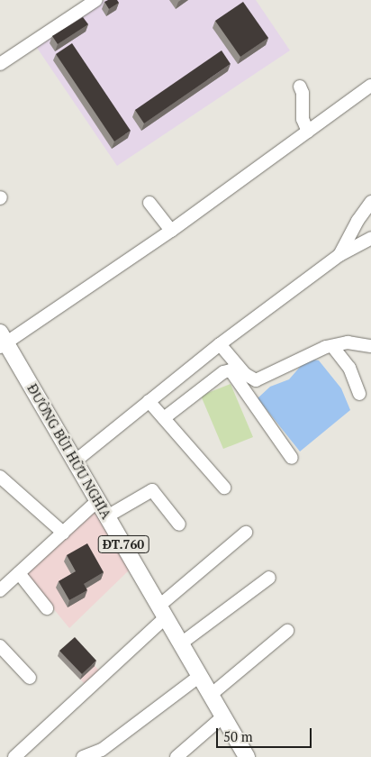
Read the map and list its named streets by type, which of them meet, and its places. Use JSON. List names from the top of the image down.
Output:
{
  "streets": {
    "main road": ["ĐƯỜNG BÙI HỮU NGHĨA", "ĐT.760"]
  },
  "scale_bar": "50 m"
}
